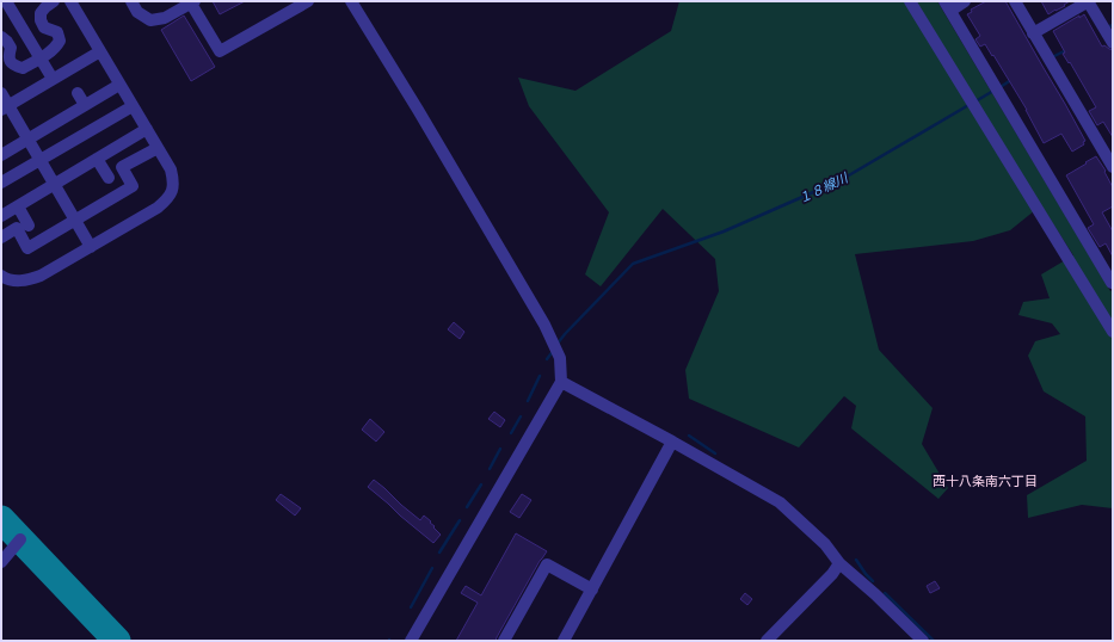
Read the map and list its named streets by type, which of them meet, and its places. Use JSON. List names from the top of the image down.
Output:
{
  "districts": ["西十八条南六丁目"],
  "water": ["１８線川"]
}
